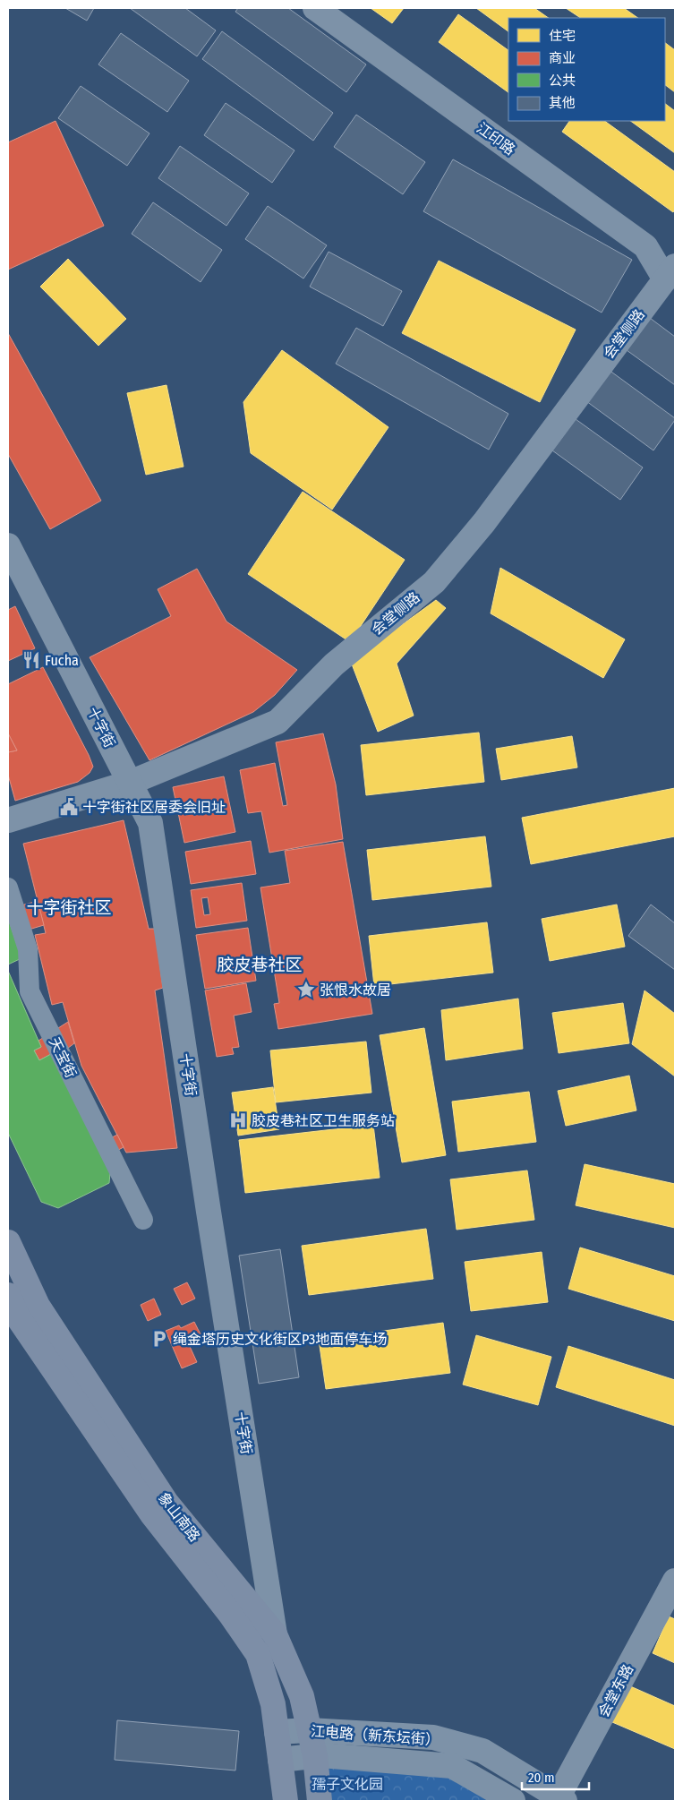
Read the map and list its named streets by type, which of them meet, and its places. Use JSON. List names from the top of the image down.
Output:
{
  "streets": {
    "main road": ["象山南路"],
    "street": [
      "江印路",
      "会堂侧路",
      "十字街",
      "天宝街",
      "会堂东路",
      "江电路（新东坛街）"
    ]
  },
  "crossings": [
    ["江印路", "会堂侧路"],
    ["会堂侧路", "十字街"],
    ["十字街", "象山南路"],
    ["象山南路", "江电路（新东坛街）"],
    ["会堂东路", "江电路（新东坛街）"]
  ],
  "districts": ["十字街社区", "胶皮巷社区"],
  "parks": ["孺子文化园"],
  "places": {
    "restaurant": ["Fucha"],
    "public building": ["十字街社区居委会旧址"],
    "place": ["张恨水故居"],
    "hospital": ["胶皮巷社区卫生服务站"],
    "parking": ["绳金塔历史文化街区P3地面停车场"]
  },
  "legend": [
    "住宅",
    "商业",
    "公共",
    "其他"
  ],
  "scale_bar": "20 m"
}
